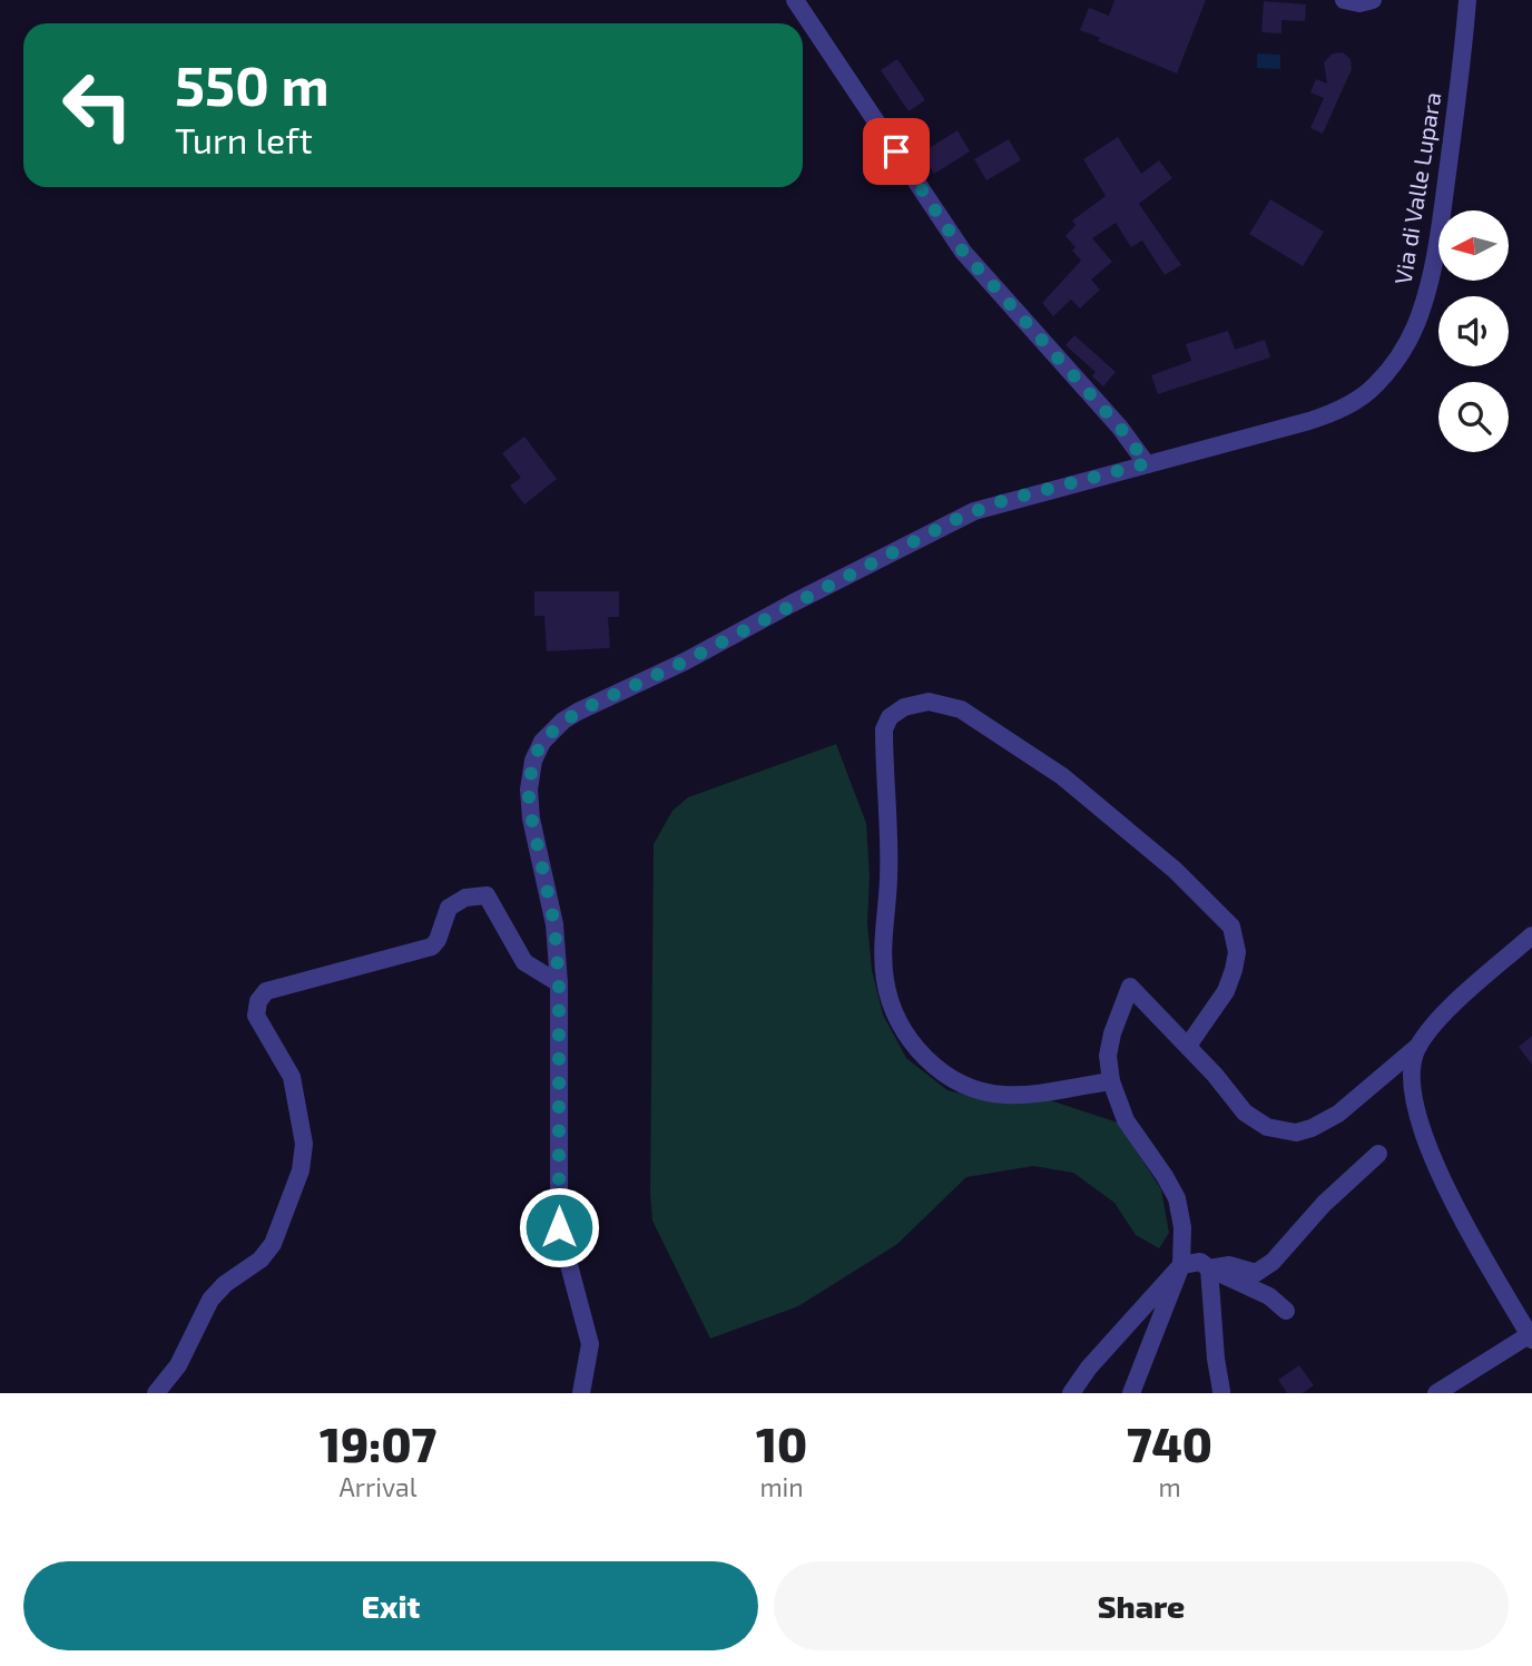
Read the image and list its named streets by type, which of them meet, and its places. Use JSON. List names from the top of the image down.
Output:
{
  "streets": {
    "street": ["Via di Valle Lupara"]
  },
  "north": "left",
  "page": {
    "turn": ["550 m", "Turn left"],
    "eta": [
      "19:07",
      "Arrival",
      "10",
      "min",
      "740",
      "m"
    ],
    "buttons": ["Exit", "Share"]
  }
}
